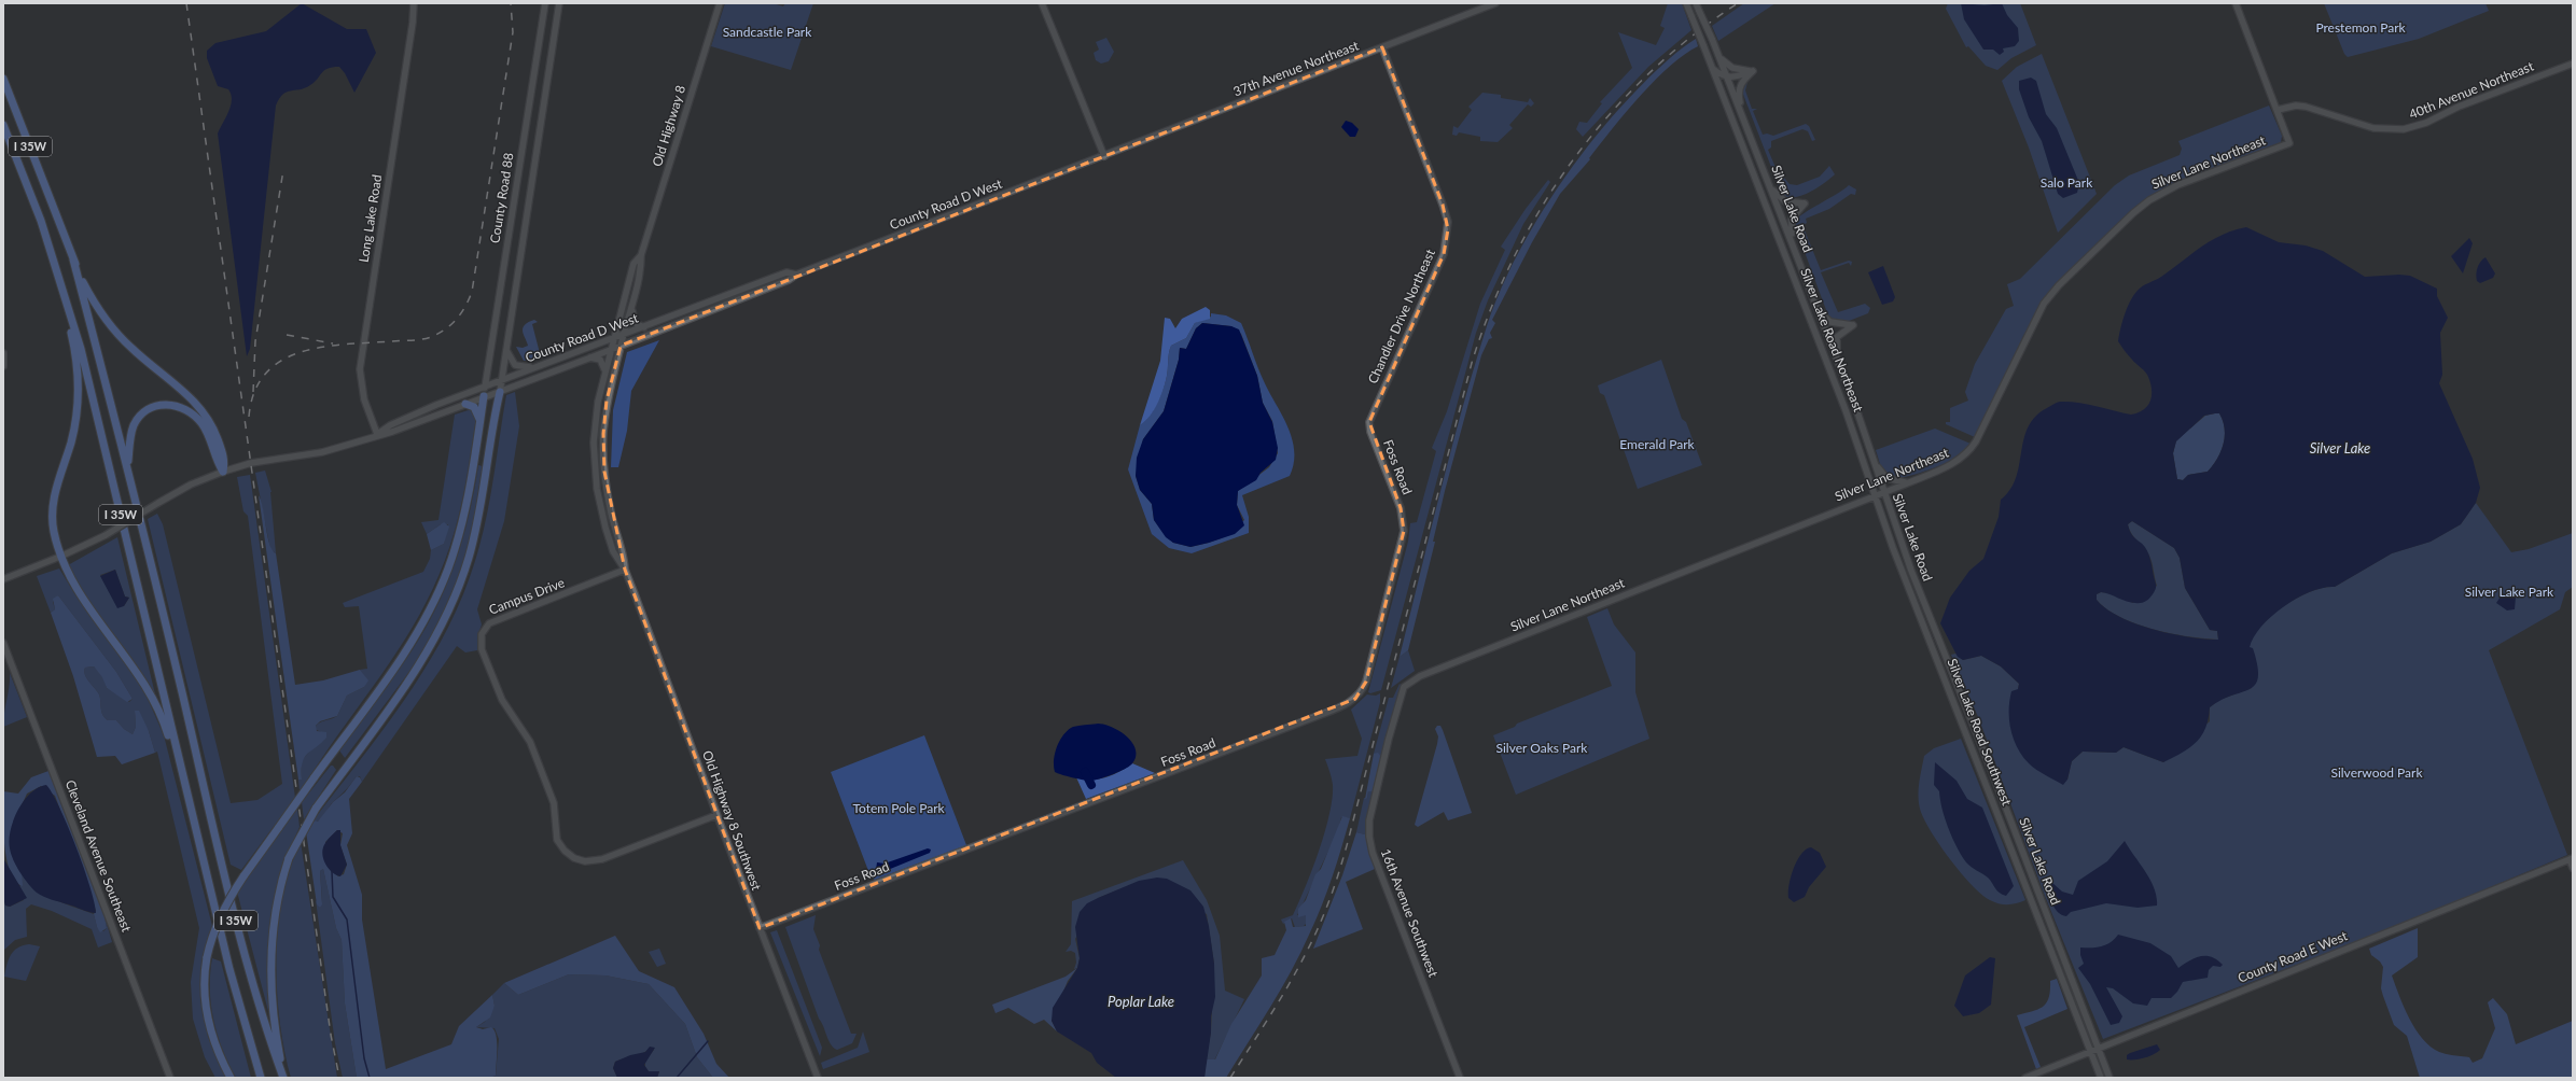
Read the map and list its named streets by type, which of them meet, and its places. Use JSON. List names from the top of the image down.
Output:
{
  "streets": {
    "highway": ["I 35W"],
    "street": [
      "37th Avenue Northeast",
      "40th Avenue Northeast",
      "Old Highway 8",
      "Silver Lane Northeast",
      "County Road 88",
      "County Road D West",
      "Silver Lake Road",
      "Long Lake Road",
      "Chandler Drive Northeast",
      "Silver Lake Road Northeast",
      "Foss Road",
      "Campus Drive",
      "Silver Lake Road Southwest",
      "Old Highway 8 Southwest",
      "Cleveland Avenue Southeast",
      "16th Avenue Southwest",
      "County Road E West"
    ]
  },
  "crossings": [
    ["37th Avenue Northeast", "County Road D West"],
    ["37th Avenue Northeast", "Chandler Drive Northeast"],
    ["40th Avenue Northeast", "Silver Lane Northeast"],
    ["Old Highway 8", "County Road D West"],
    ["Old Highway 8", "Old Highway 8 Southwest"],
    ["Silver Lane Northeast", "Silver Lake Road"],
    ["Silver Lane Northeast", "Silver Lake Road Northeast"],
    ["Silver Lane Northeast", "Silver Lake Road Southwest"],
    ["Silver Lane Northeast", "16th Avenue Southwest"],
    ["County Road 88", "County Road D West"],
    ["County Road D West", "Long Lake Road"],
    ["County Road D West", "Old Highway 8 Southwest"],
    ["Silver Lake Road", "County Road E West"],
    ["Chandler Drive Northeast", "Foss Road"],
    ["Silver Lake Road Northeast", "Silver Lake Road Southwest"],
    ["Foss Road", "Old Highway 8 Southwest"],
    ["Campus Drive", "Old Highway 8 Southwest"],
    ["Silver Lake Road Southwest", "County Road E West"]
  ],
  "water": ["Silver Lake", "Poplar Lake"],
  "parks": [
    "Prestemon Park",
    "Sandcastle Park",
    "Salo Park",
    "Emerald Park",
    "Silver Lake Park",
    "Silver Oaks Park",
    "Silverwood Park",
    "Totem Pole Park"
  ]
}
